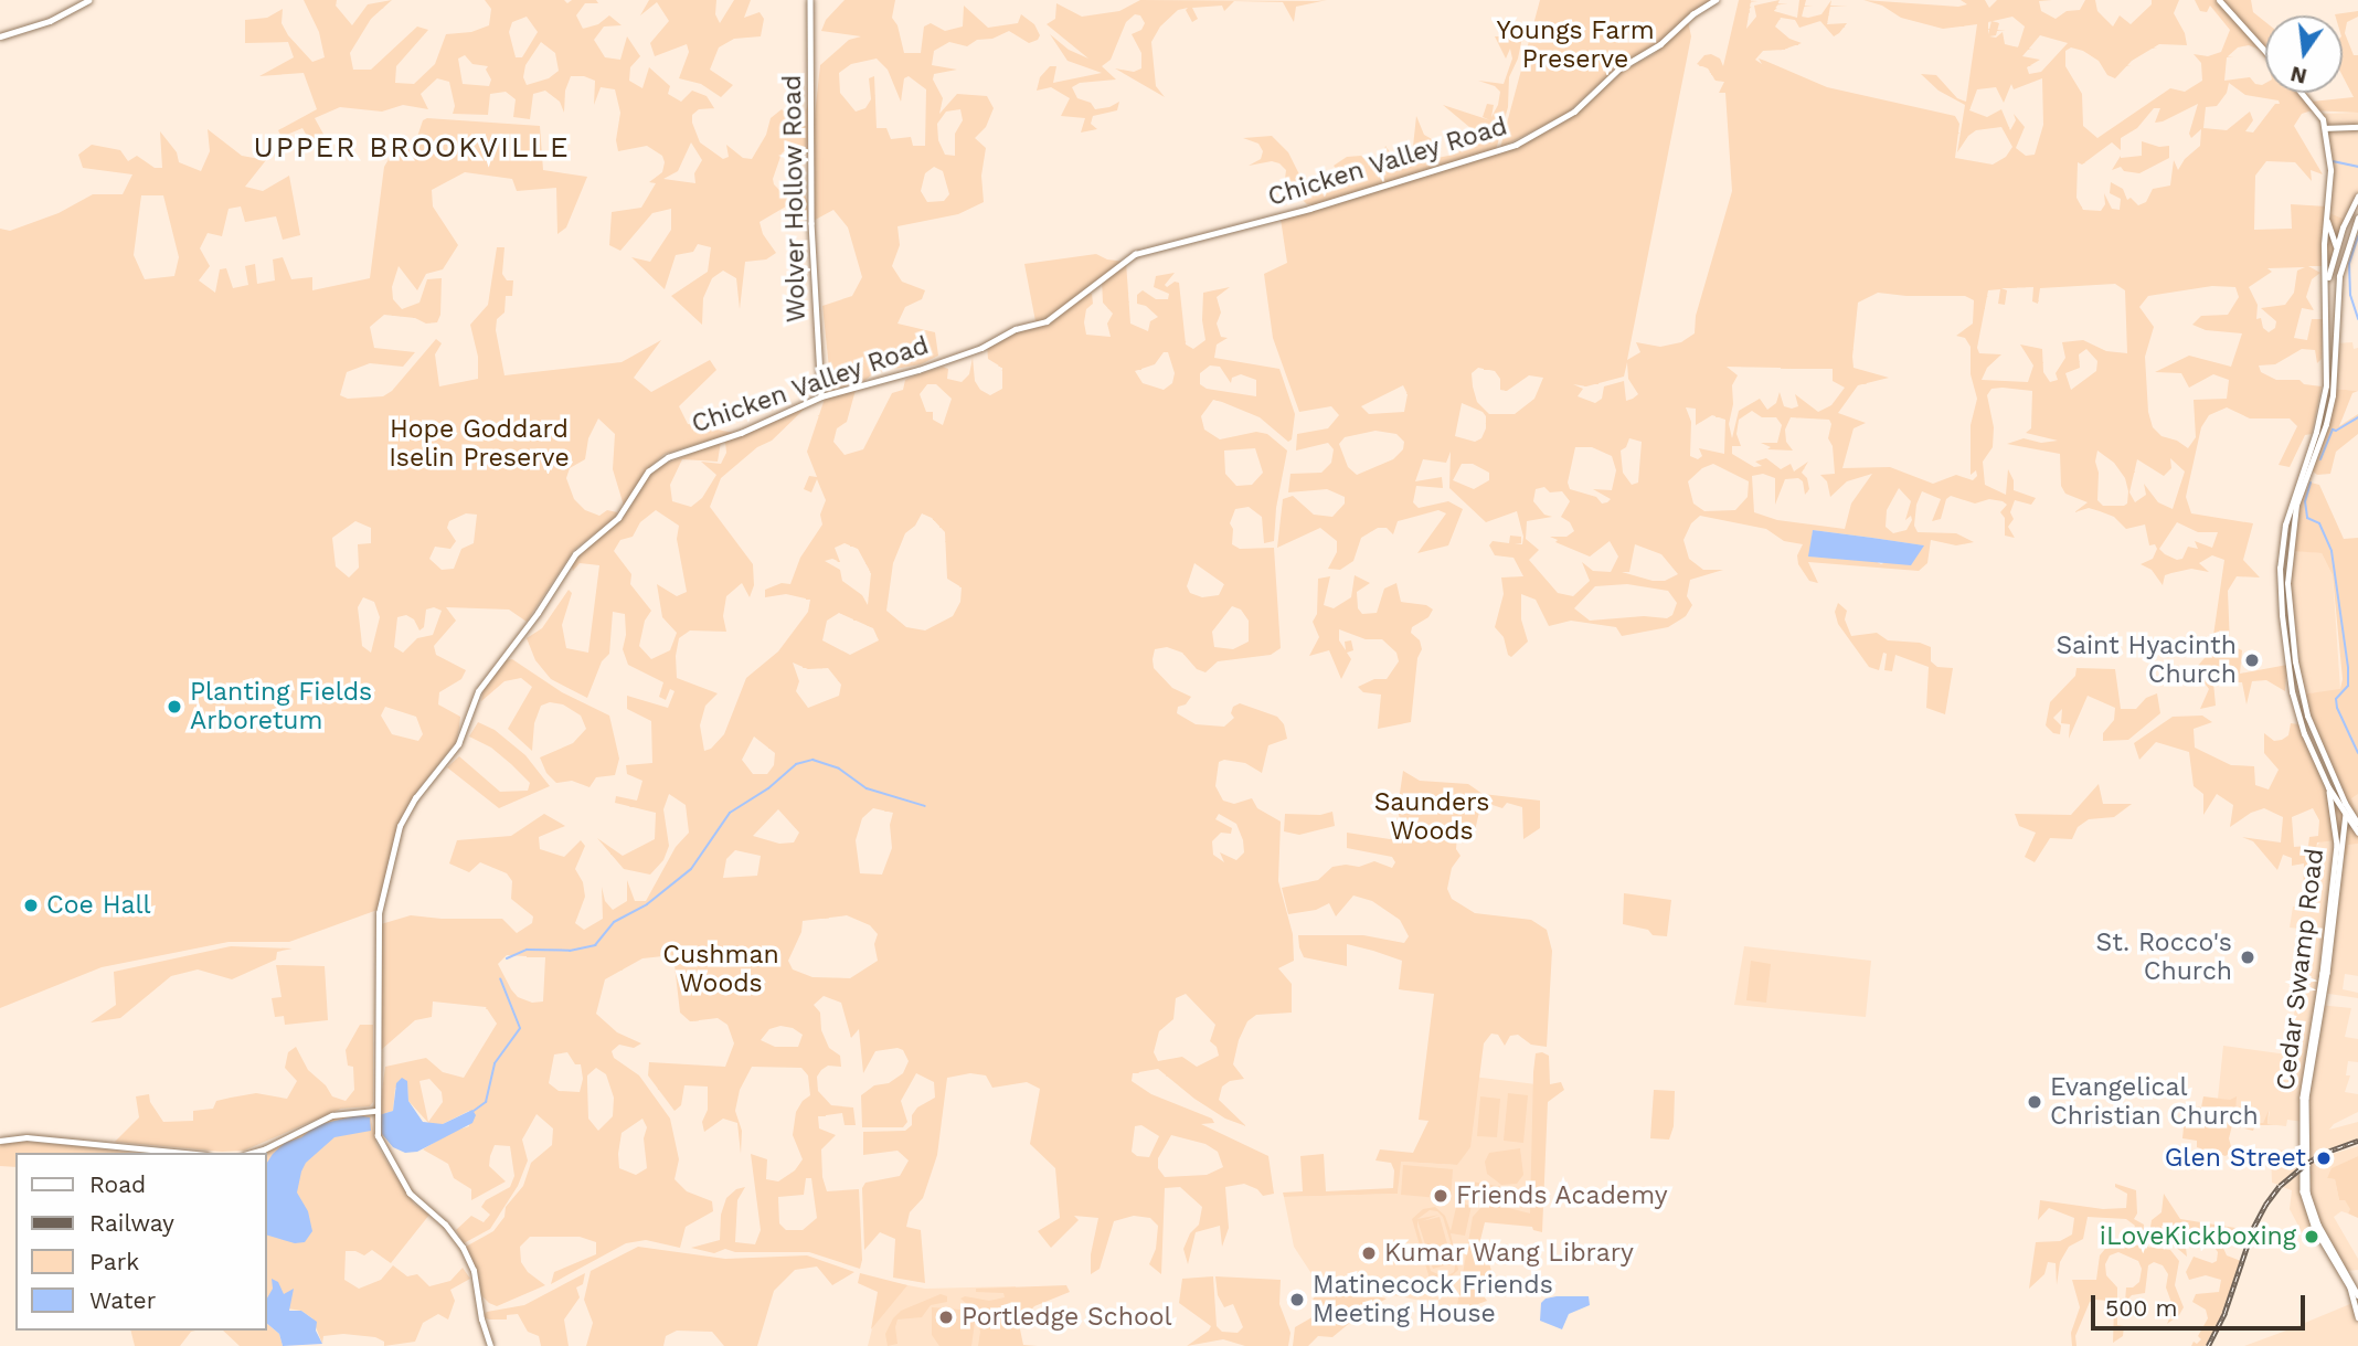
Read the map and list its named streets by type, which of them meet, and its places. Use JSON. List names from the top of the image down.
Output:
{
  "streets": {
    "main road": ["Chicken Valley Road", "Wolver Hollow Road", "Cedar Swamp Road"]
  },
  "crossings": [
    ["Chicken Valley Road", "Wolver Hollow Road"]
  ],
  "districts": ["UPPER BROOKVILLE"],
  "parks": [
    "Youngs Farm Preserve",
    "Hope Goddard Iselin Preserve",
    "Saunders Woods",
    "Cushman Woods"
  ],
  "places": [
    "Saint Hyacinth Church",
    "Planting Fields Arboretum",
    "Coe Hall",
    "St. Rocco's Church",
    "Evangelical Christian Church",
    "Glen Street",
    "Friends Academy",
    "iLoveKickboxing",
    "Kumar Wang Library",
    "Matinecock Friends Meeting House",
    "Portledge School"
  ],
  "legend": [
    "Road",
    "Railway",
    "Park",
    "Water"
  ],
  "scale_bar": "500 m",
  "north": "bottom"
}
